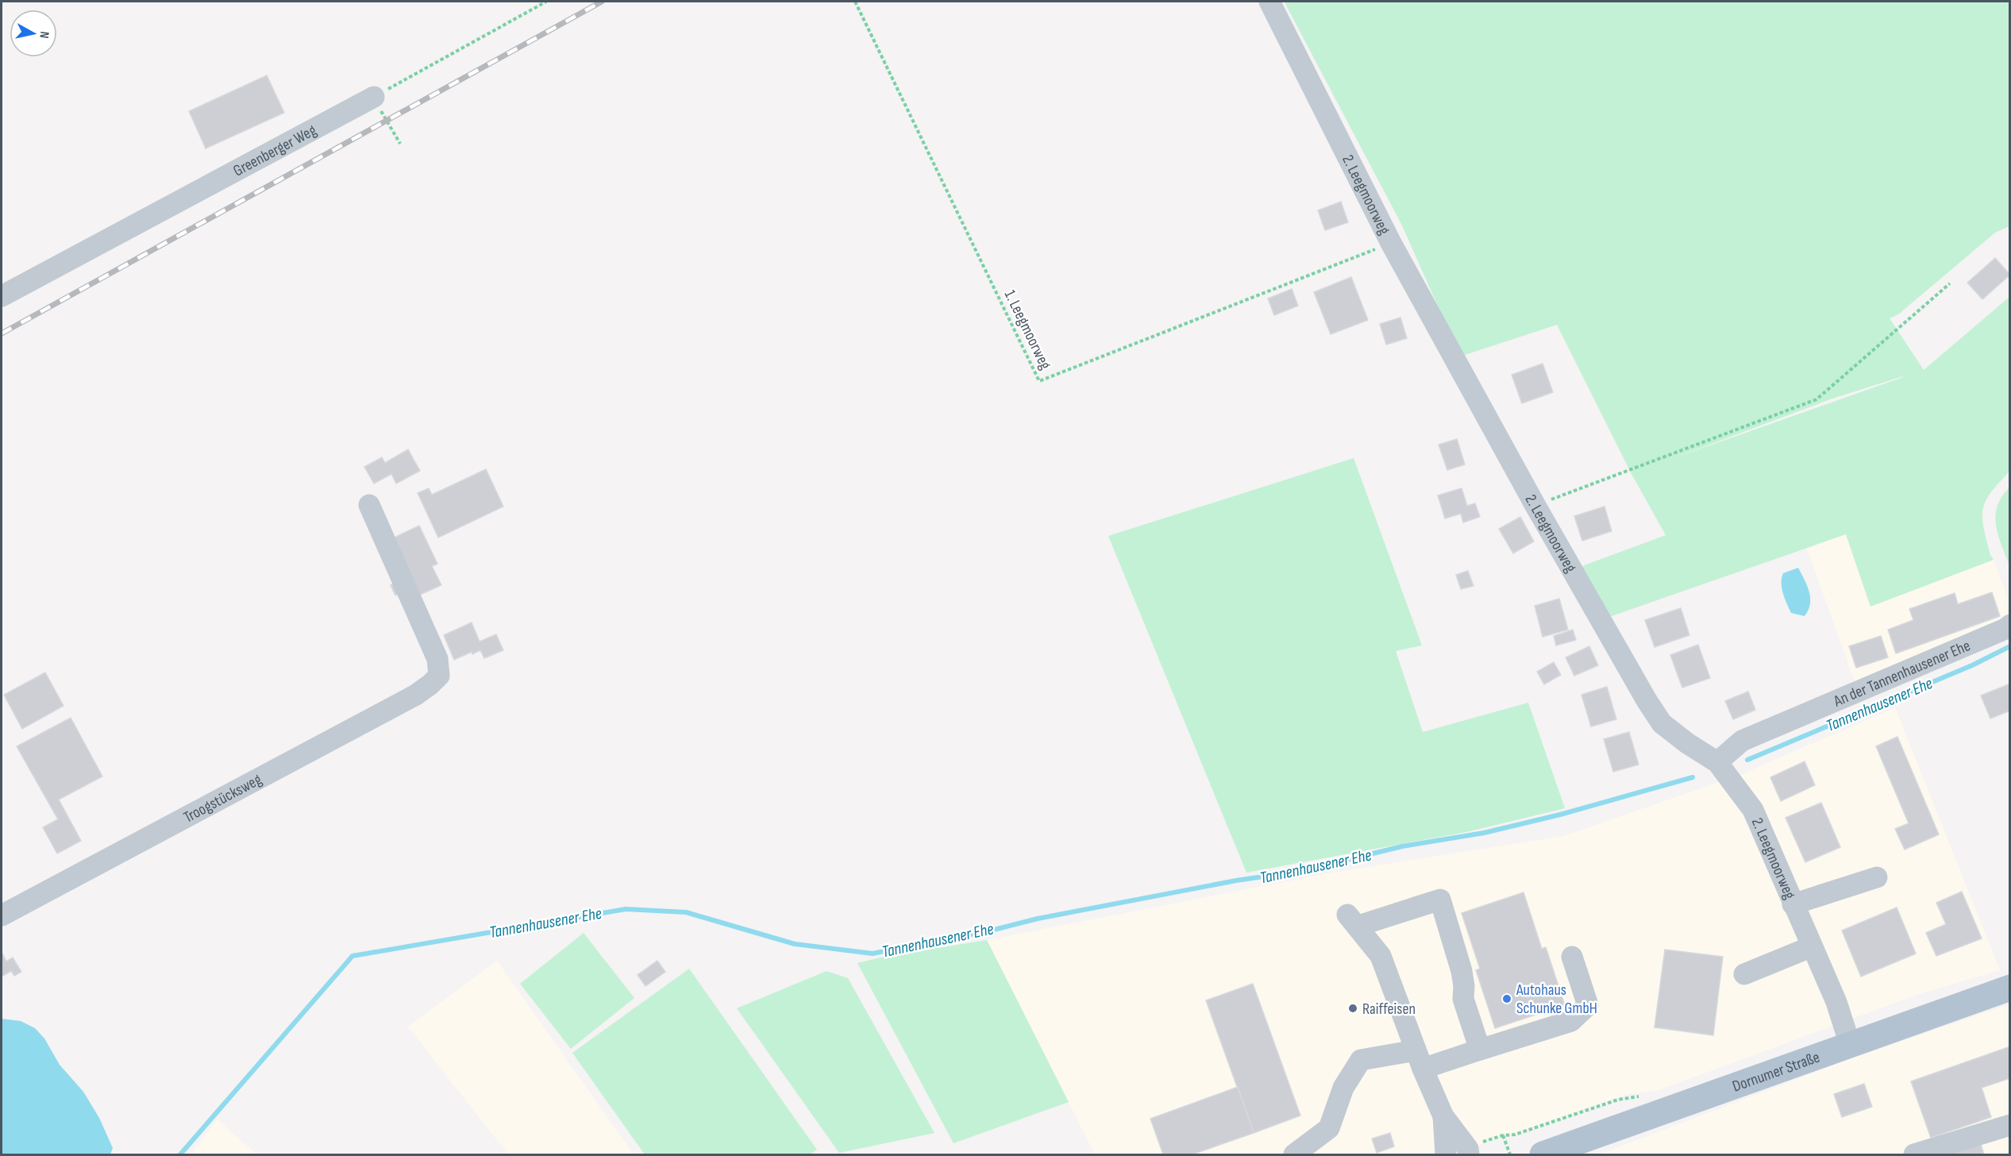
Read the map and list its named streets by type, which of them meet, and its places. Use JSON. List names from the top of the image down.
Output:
{
  "streets": {
    "main road": ["Dornumer Straße"],
    "street": [
      "Greenberger Weg",
      "2. Leegmoorweg",
      "An der Tannenhausener Ehe",
      "Troogstücksweg"
    ],
    "path": ["1. Leegmoorweg"]
  },
  "crossings": [
    ["2. Leegmoorweg", "1. Leegmoorweg"],
    ["2. Leegmoorweg", "An der Tannenhausener Ehe"],
    ["2. Leegmoorweg", "Dornumer Straße"]
  ],
  "water": ["Tannenhausener Ehe"],
  "places": ["Autohaus Schunke GmbH", "Raiffeisen"],
  "north": "right"
}
